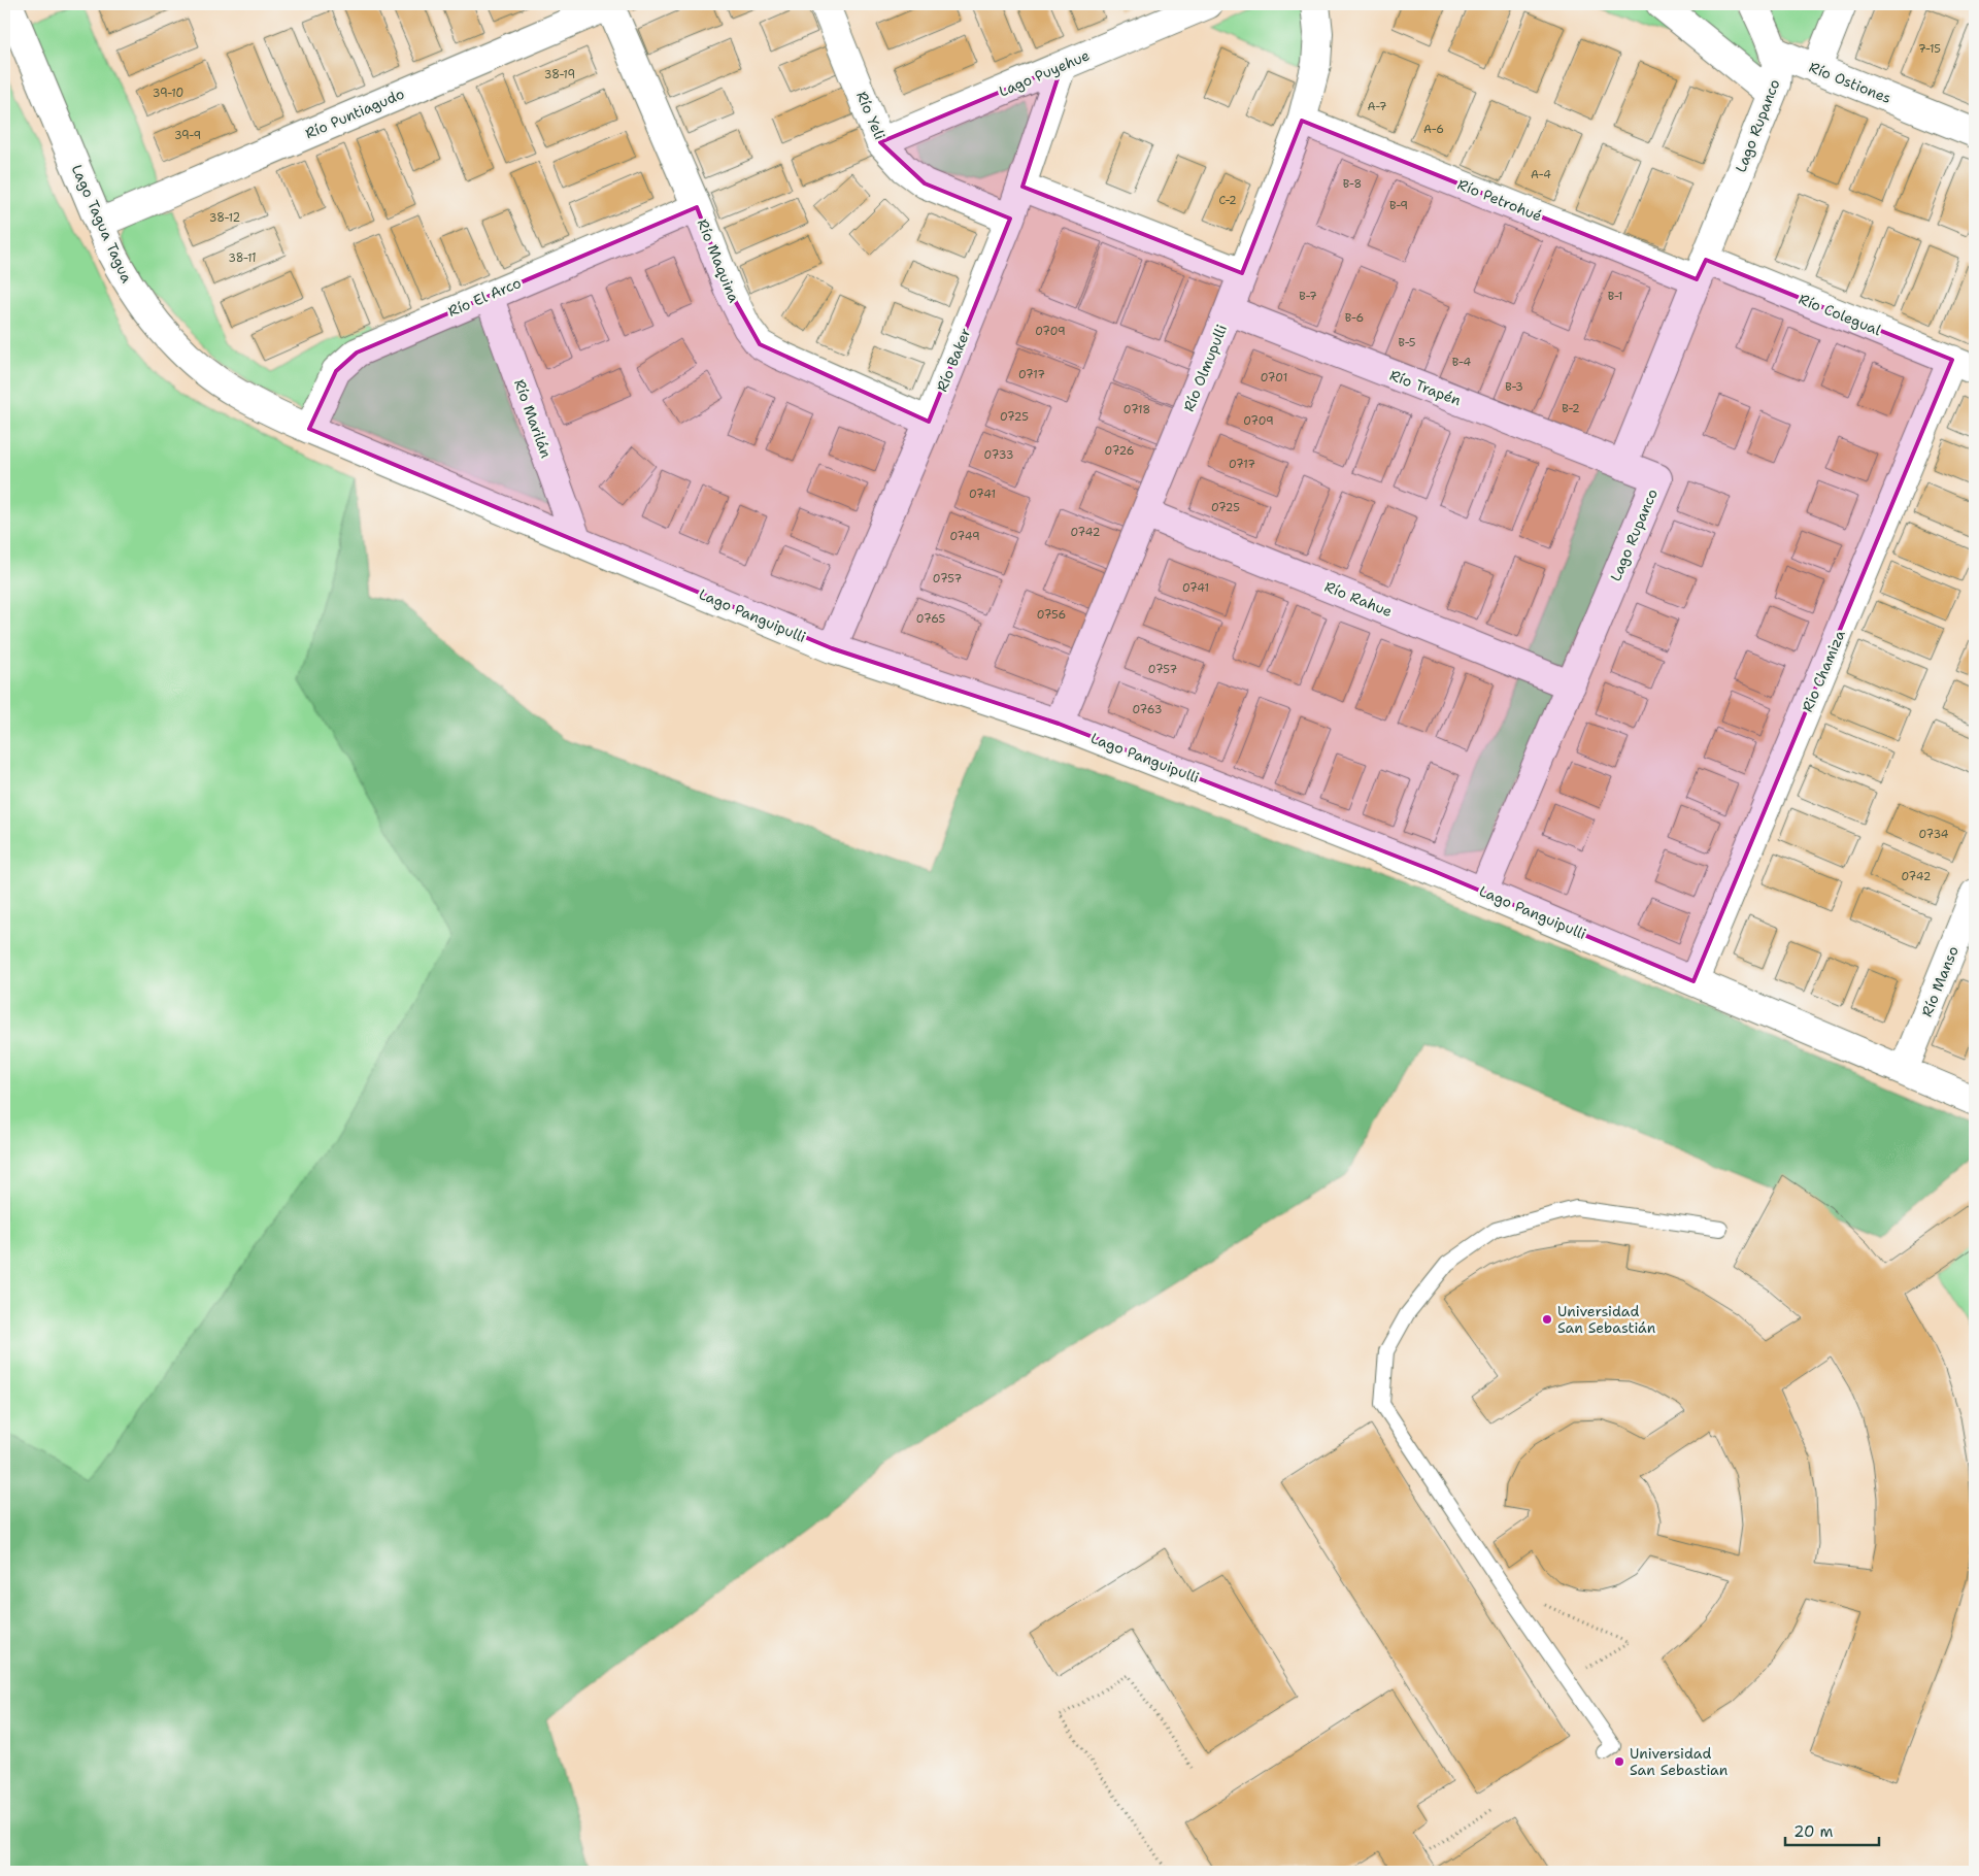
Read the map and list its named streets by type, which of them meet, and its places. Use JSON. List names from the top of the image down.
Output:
{
  "streets": {
    "street": [
      "Lago Puyehue",
      "Río Ostiones",
      "Río Puntiagudo",
      "Río Yeli",
      "Lago Rupanco",
      "Río Petrohué",
      "Lago Tagua Tagua",
      "Río Maquina",
      "Río El Arco",
      "Río Colegual",
      "Río Baker",
      "Río Olmupulli",
      "Río Trapén",
      "Río Marilán",
      "Río Rahue",
      "Lago Panguipulli",
      "Rio Chamiza",
      "Río Manso"
    ]
  },
  "crossings": [
    ["Lago Puyehue", "Río Yeli"],
    ["Lago Puyehue", "Río Baker"],
    ["Río Ostiones", "Lago Rupanco"],
    ["Río Puntiagudo", "Lago Tagua Tagua"],
    ["Río Puntiagudo", "Río Maquina"],
    ["Río Yeli", "Río Baker"],
    ["Lago Rupanco", "Río Petrohué"],
    ["Lago Rupanco", "Río Colegual"],
    ["Lago Rupanco", "Río Trapén"],
    ["Lago Rupanco", "Río Rahue"],
    ["Lago Rupanco", "Lago Panguipulli"],
    ["Río Petrohué", "Río Colegual"],
    ["Río Petrohué", "Río Olmupulli"],
    ["Lago Tagua Tagua", "Río El Arco"],
    ["Lago Tagua Tagua", "Lago Panguipulli"],
    ["Río Maquina", "Río El Arco"],
    ["Río Maquina", "Río Baker"],
    ["Río El Arco", "Río Marilán"],
    ["Río El Arco", "Lago Panguipulli"],
    ["Río Colegual", "Rio Chamiza"],
    ["Río Baker", "Lago Panguipulli"],
    ["Río Olmupulli", "Río Trapén"],
    ["Río Olmupulli", "Río Rahue"],
    ["Río Olmupulli", "Lago Panguipulli"],
    ["Río Marilán", "Lago Panguipulli"],
    ["Lago Panguipulli", "Rio Chamiza"],
    ["Lago Panguipulli", "Río Manso"]
  ],
  "places": ["Universidad San Sebastián", "Universidad San Sebastian"],
  "house_numbers": [
    "7-15",
    "38-19",
    "39-10",
    "A-7",
    "A-6",
    "39-9",
    "A-4",
    "B-8",
    "C-2",
    "B-9",
    "38-12",
    "38-11",
    "B-7",
    "B-1",
    "B-6",
    "0709",
    "B-5",
    "B-4",
    "0717",
    "0701",
    "B-3",
    "B-2",
    "0718",
    "0725",
    "0709",
    "0726",
    "0733",
    "0717",
    "0741",
    "0725",
    "0742",
    "0749",
    "0757",
    "0741",
    "0756",
    "0765",
    "0757",
    "0763",
    "0734",
    "0742"
  ],
  "scale_bar": "20 m"
}
